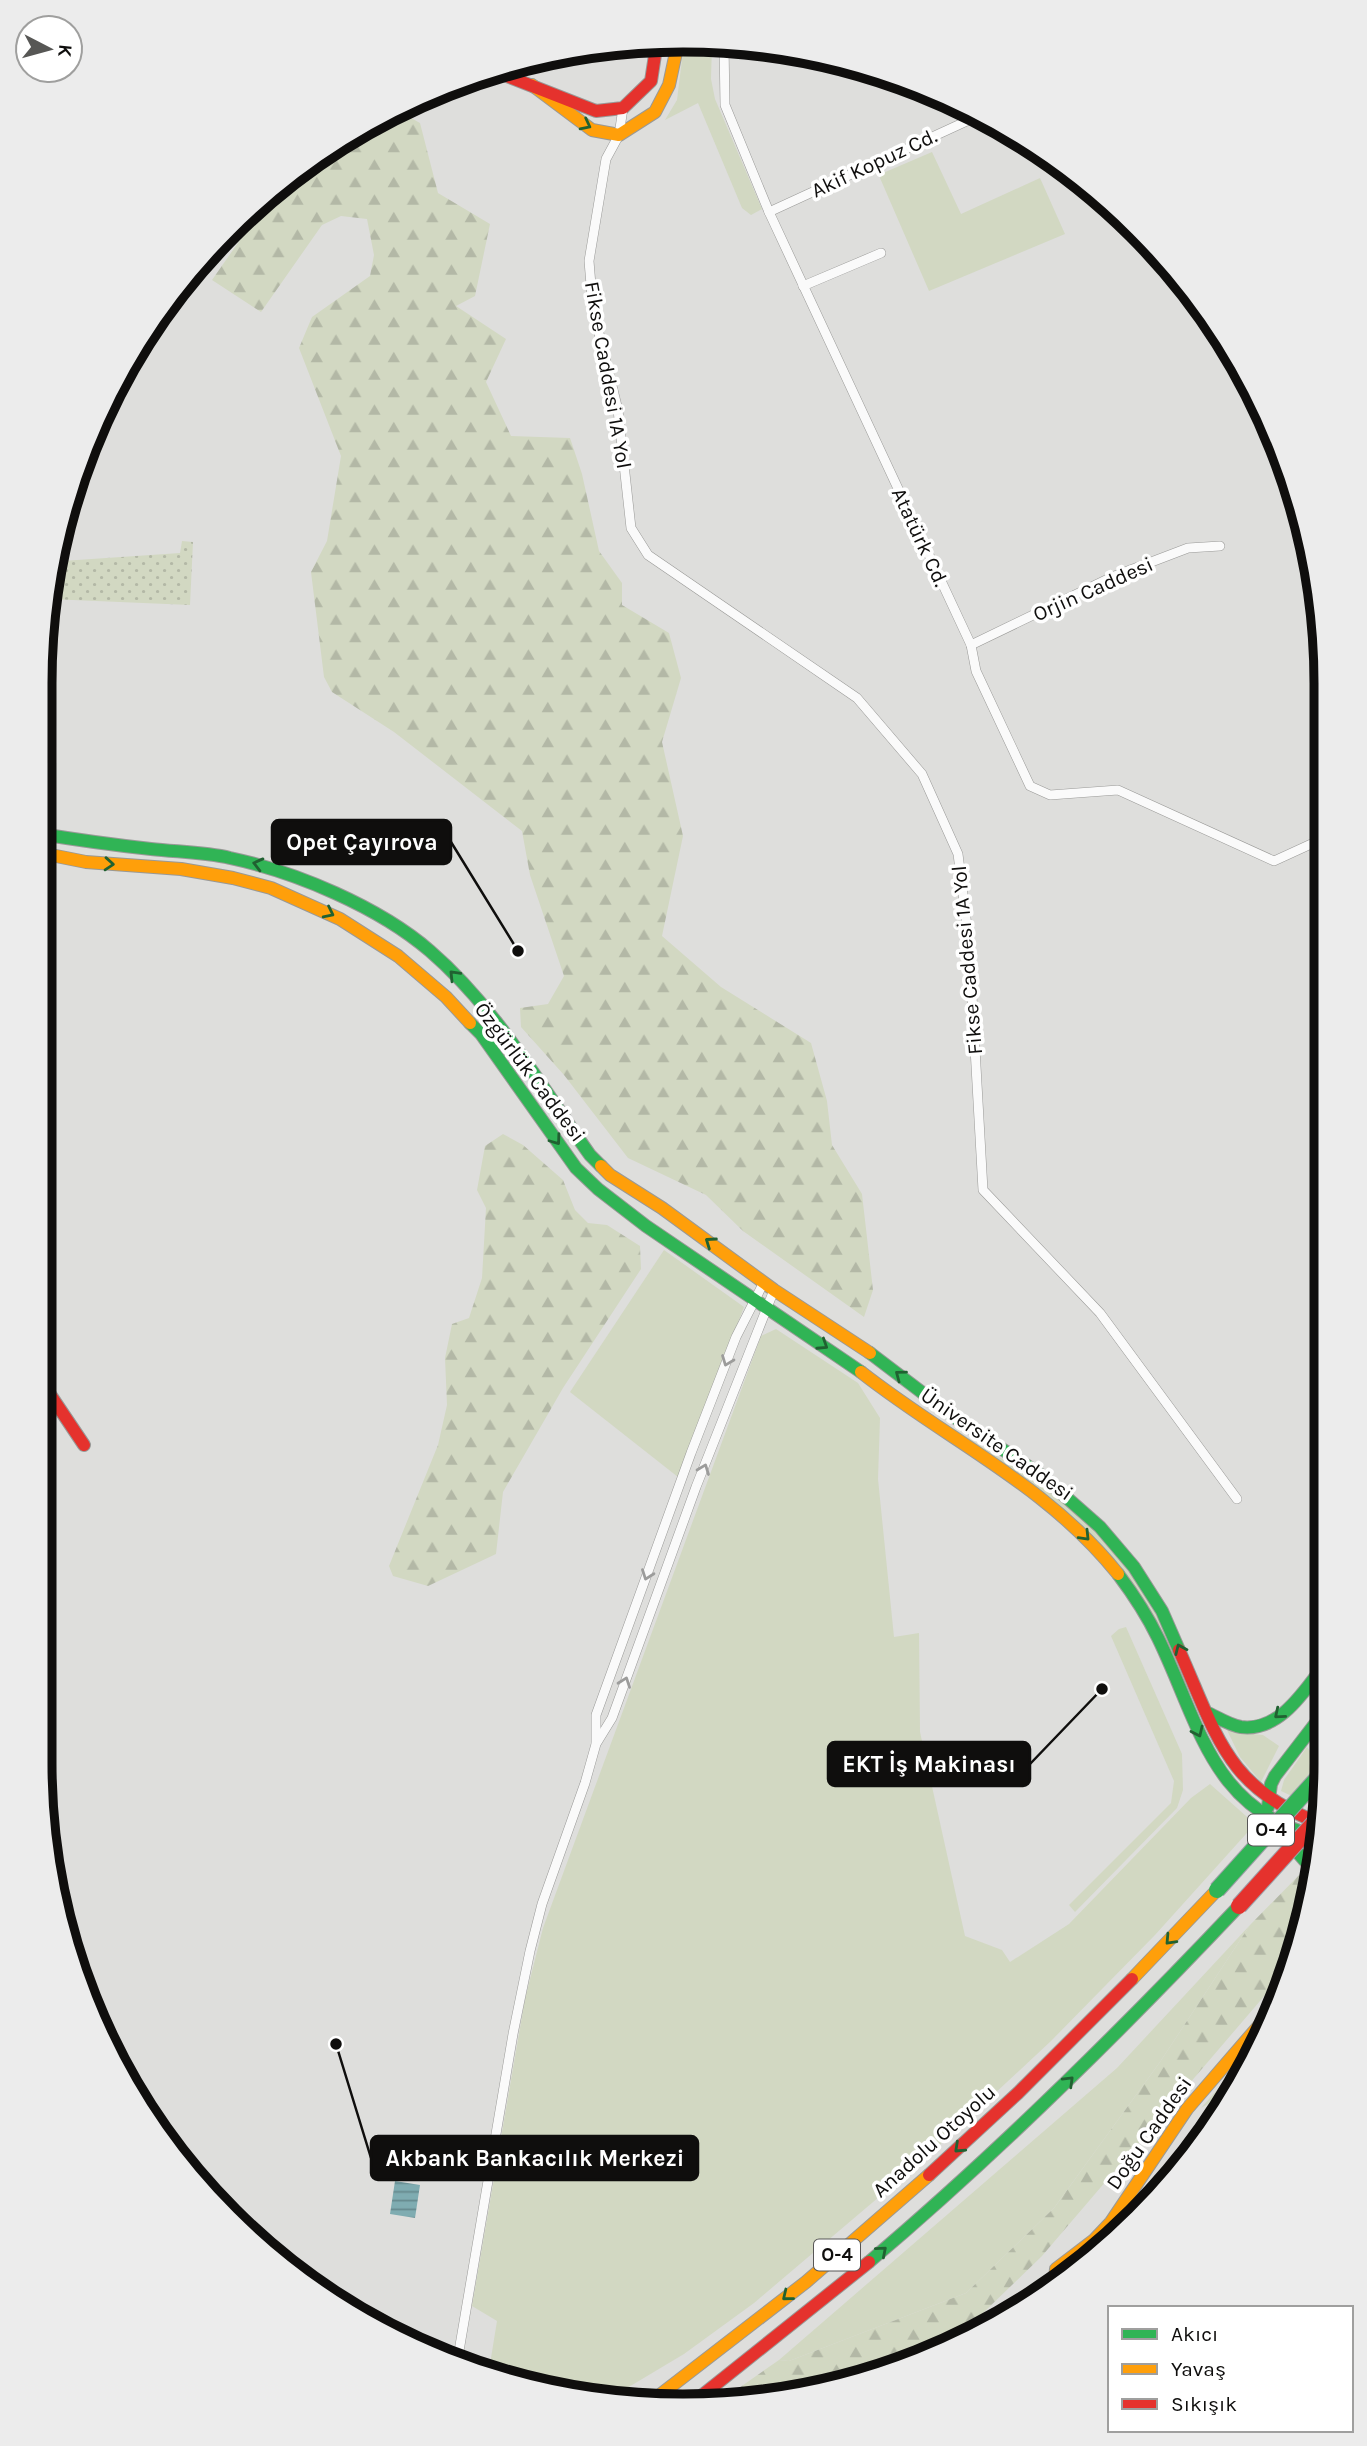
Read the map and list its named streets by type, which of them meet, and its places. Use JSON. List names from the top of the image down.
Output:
{
  "streets": {
    "main road": [
      "Özgürlük Caddesi",
      "Üniversite Caddesi",
      "O-4",
      "Doğu Caddesi",
      "Anadolu Otoyolu"
    ],
    "street": [
      "Akif Kopuz Cd.",
      "Fikse Caddesi 1A Yol",
      "Atatürk Cd.",
      "Orjin Caddesi"
    ]
  },
  "crossings": [
    ["Akif Kopuz Cd.", "Atatürk Cd."],
    ["Atatürk Cd.", "Orjin Caddesi"],
    ["Özgürlük Caddesi", "Üniversite Caddesi"]
  ],
  "places": ["Opet Çayırova", "EKT İş Makinası", "Akbank Bankacılık Merkezi"],
  "legend": ["Akıcı", "Yavaş", "Sıkışık"],
  "north": "right"
}
